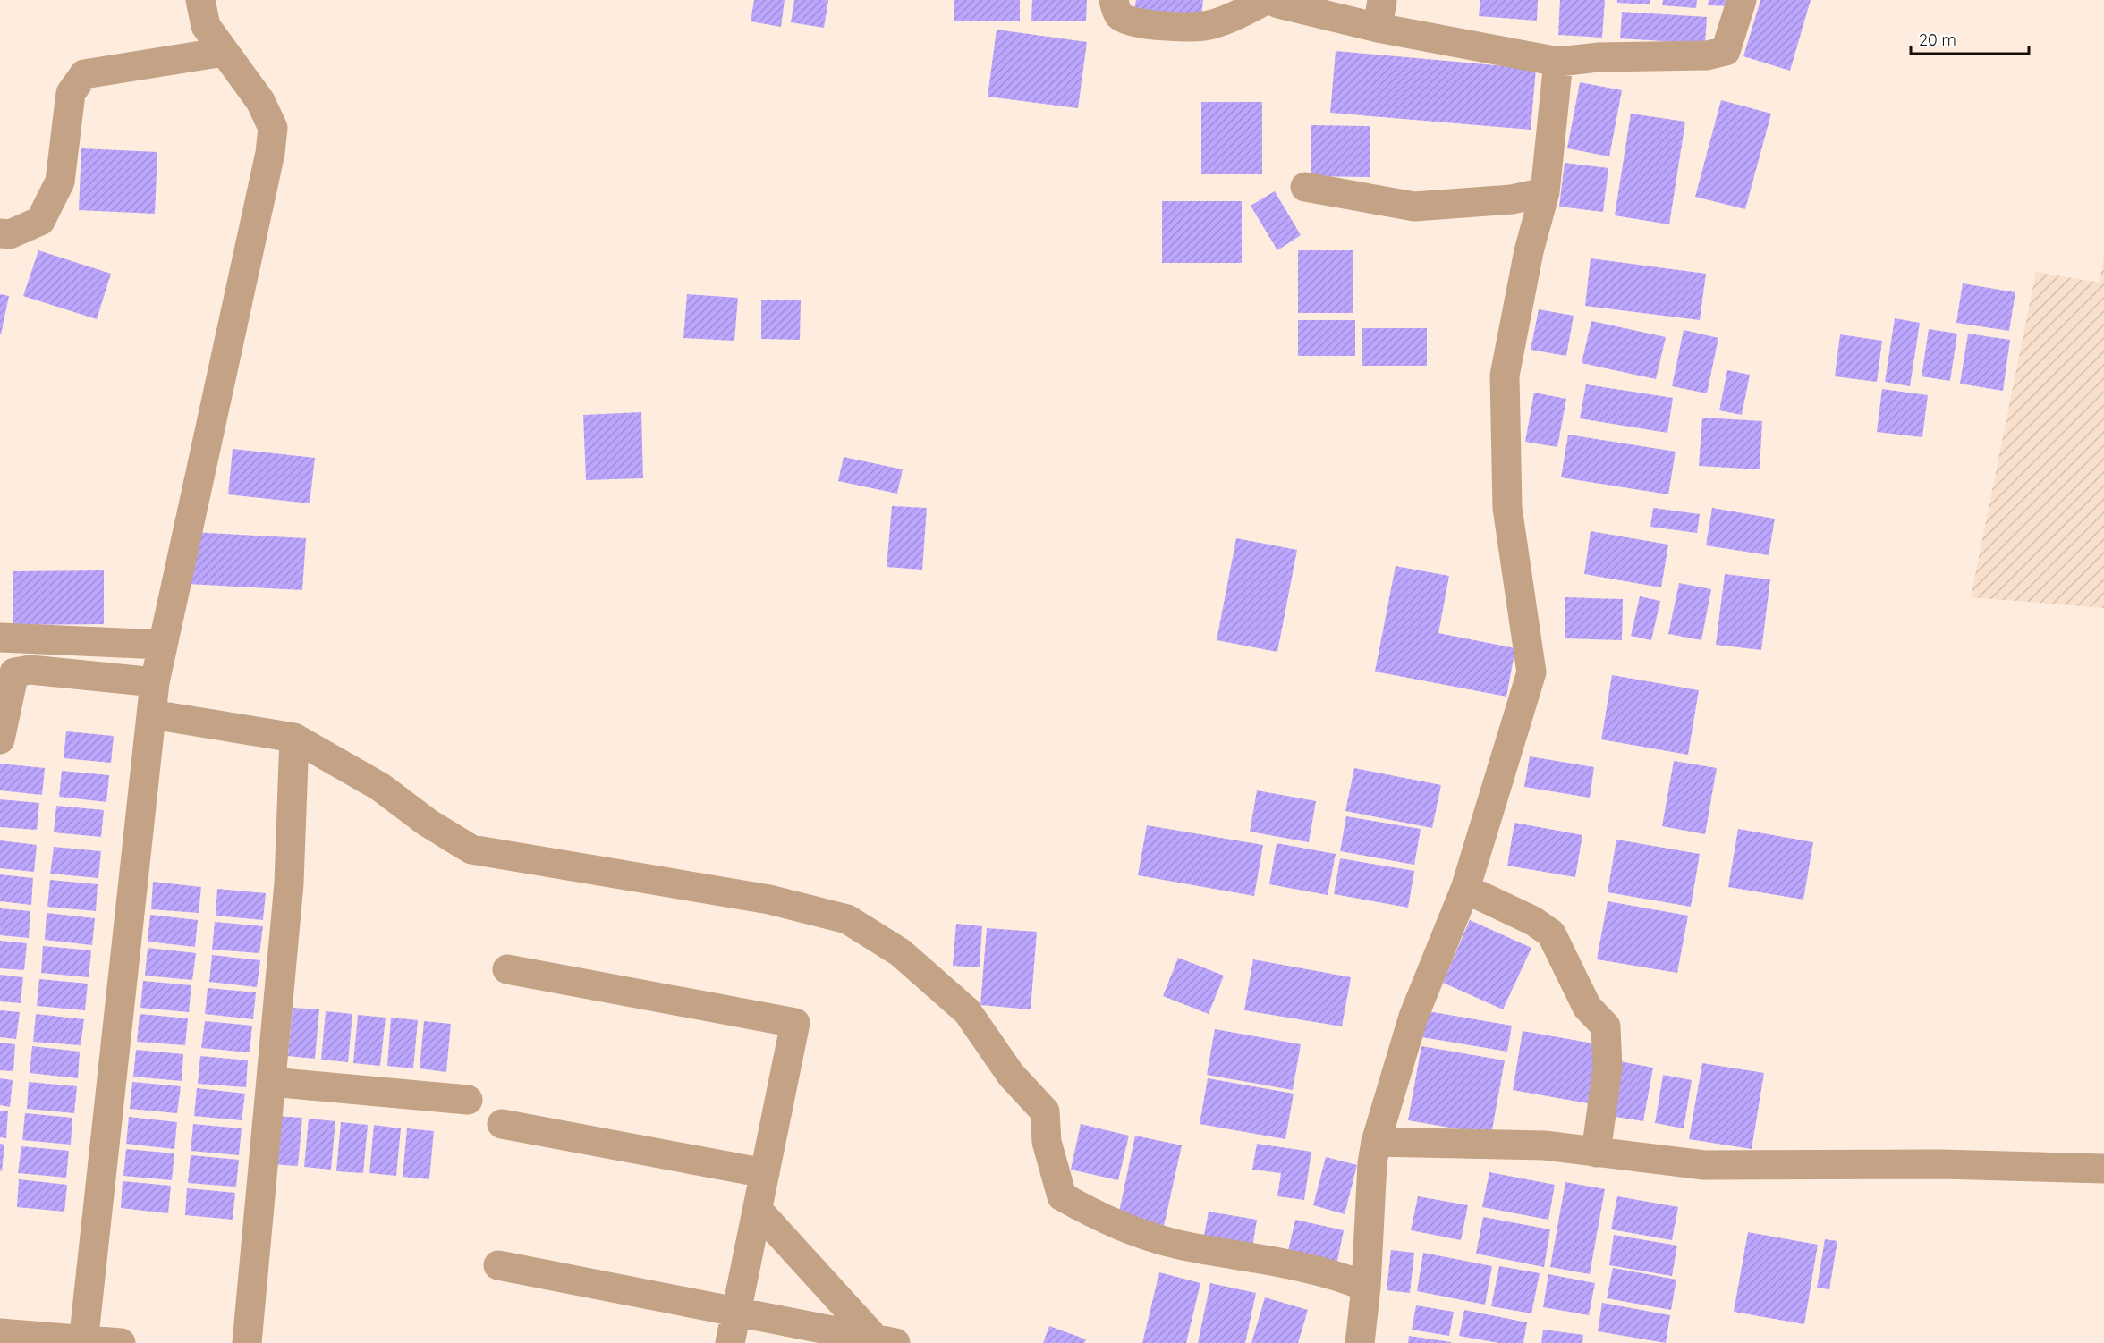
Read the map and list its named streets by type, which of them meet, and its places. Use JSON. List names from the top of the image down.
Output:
{
  "scale_bar": "20 m"
}
